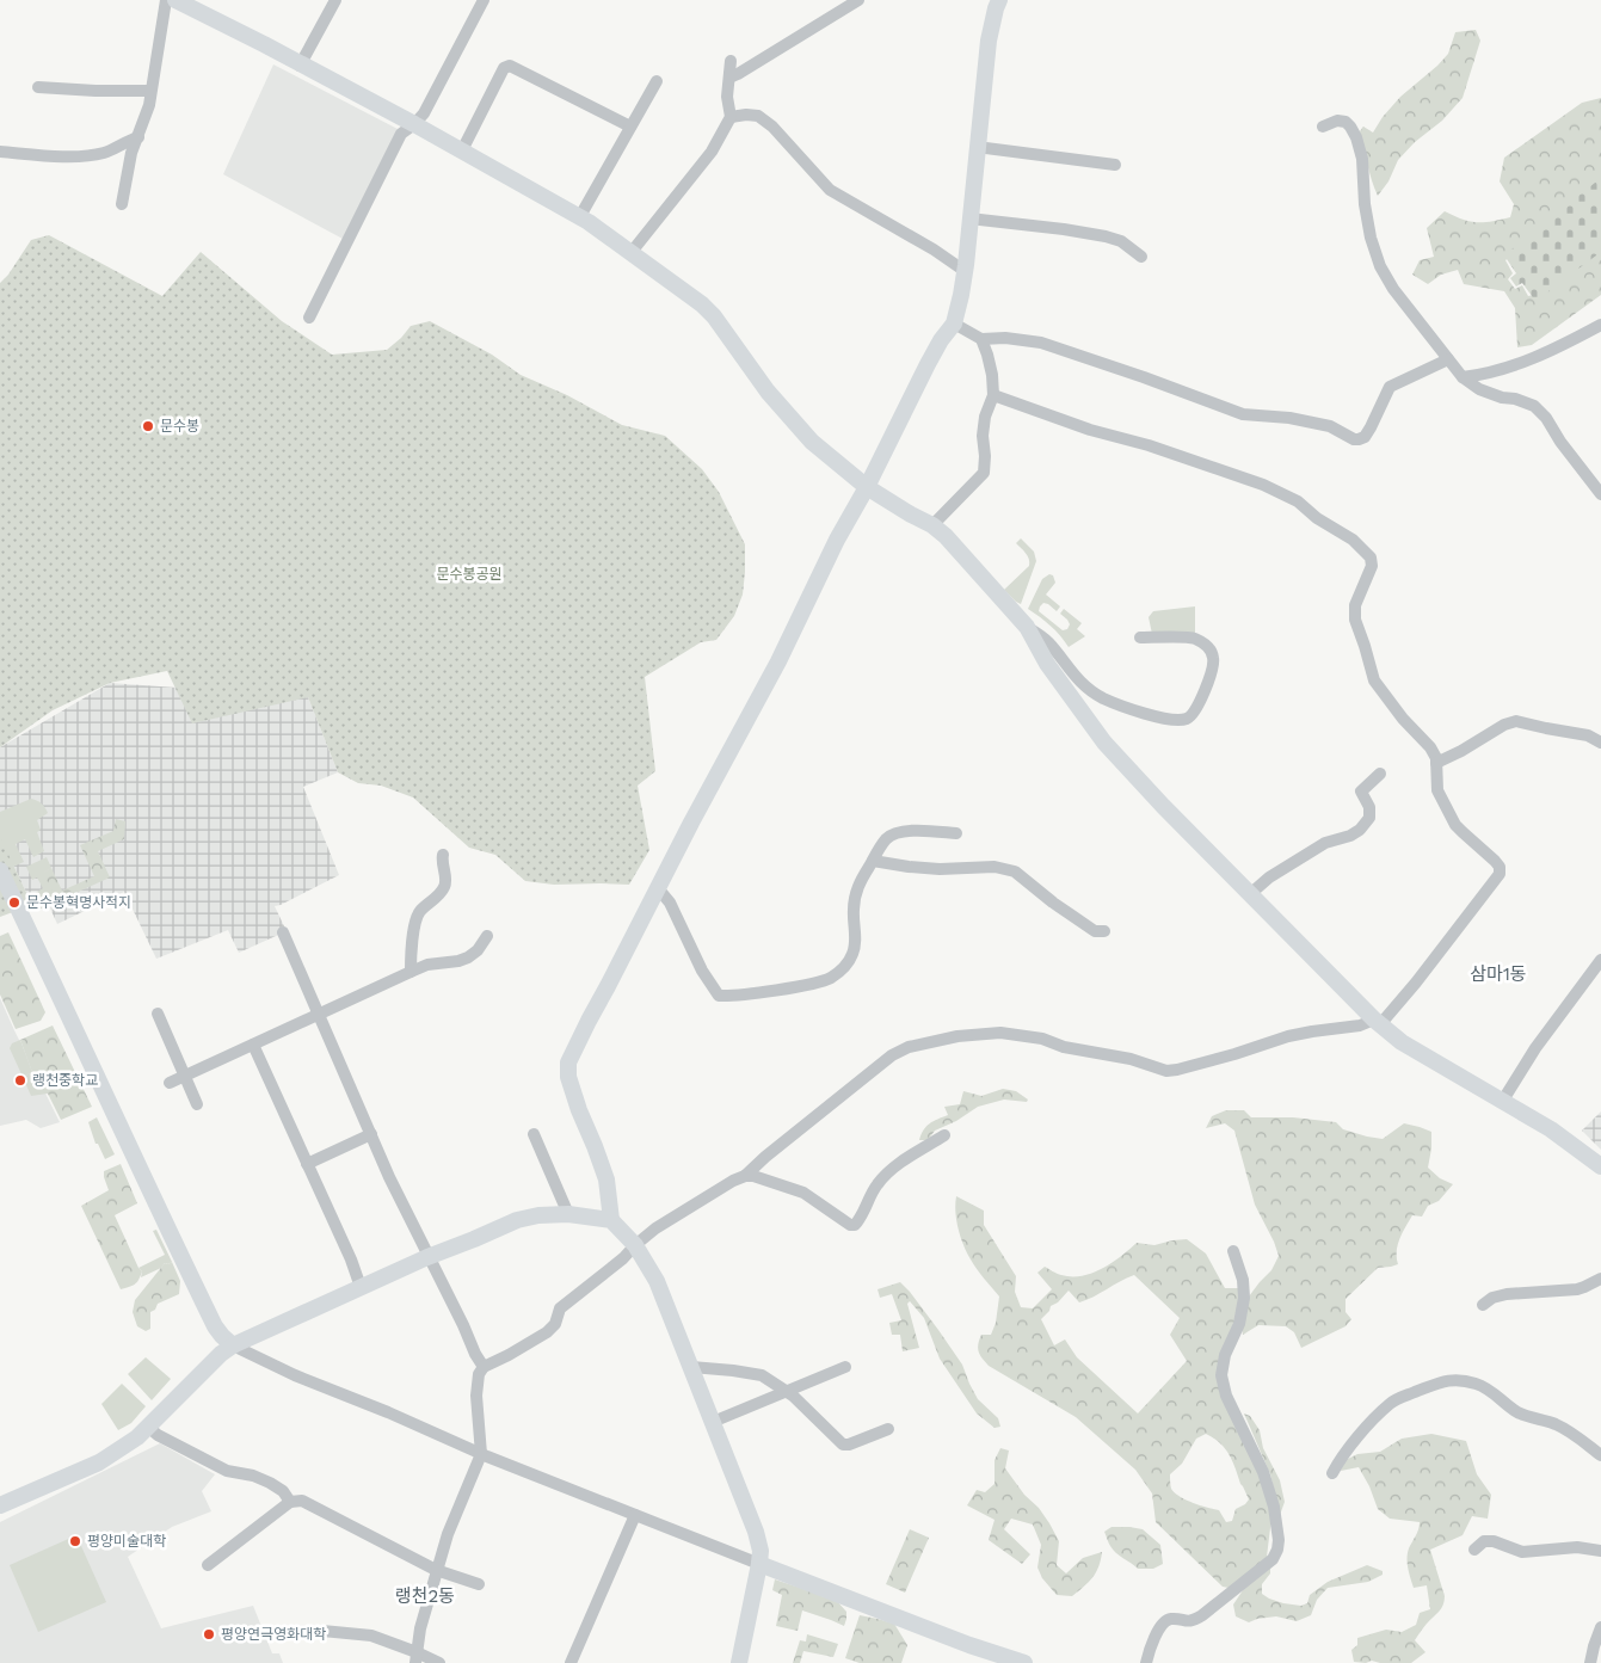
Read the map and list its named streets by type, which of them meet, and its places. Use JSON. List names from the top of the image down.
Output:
{
  "districts": ["삼마1동", "랭천2동"],
  "parks": ["문수봉공원"],
  "places": [
    "문수봉",
    "문수봉혁명사적지",
    "랭천중학교",
    "평양미술대학",
    "평양연극영화대학"
  ]
}
